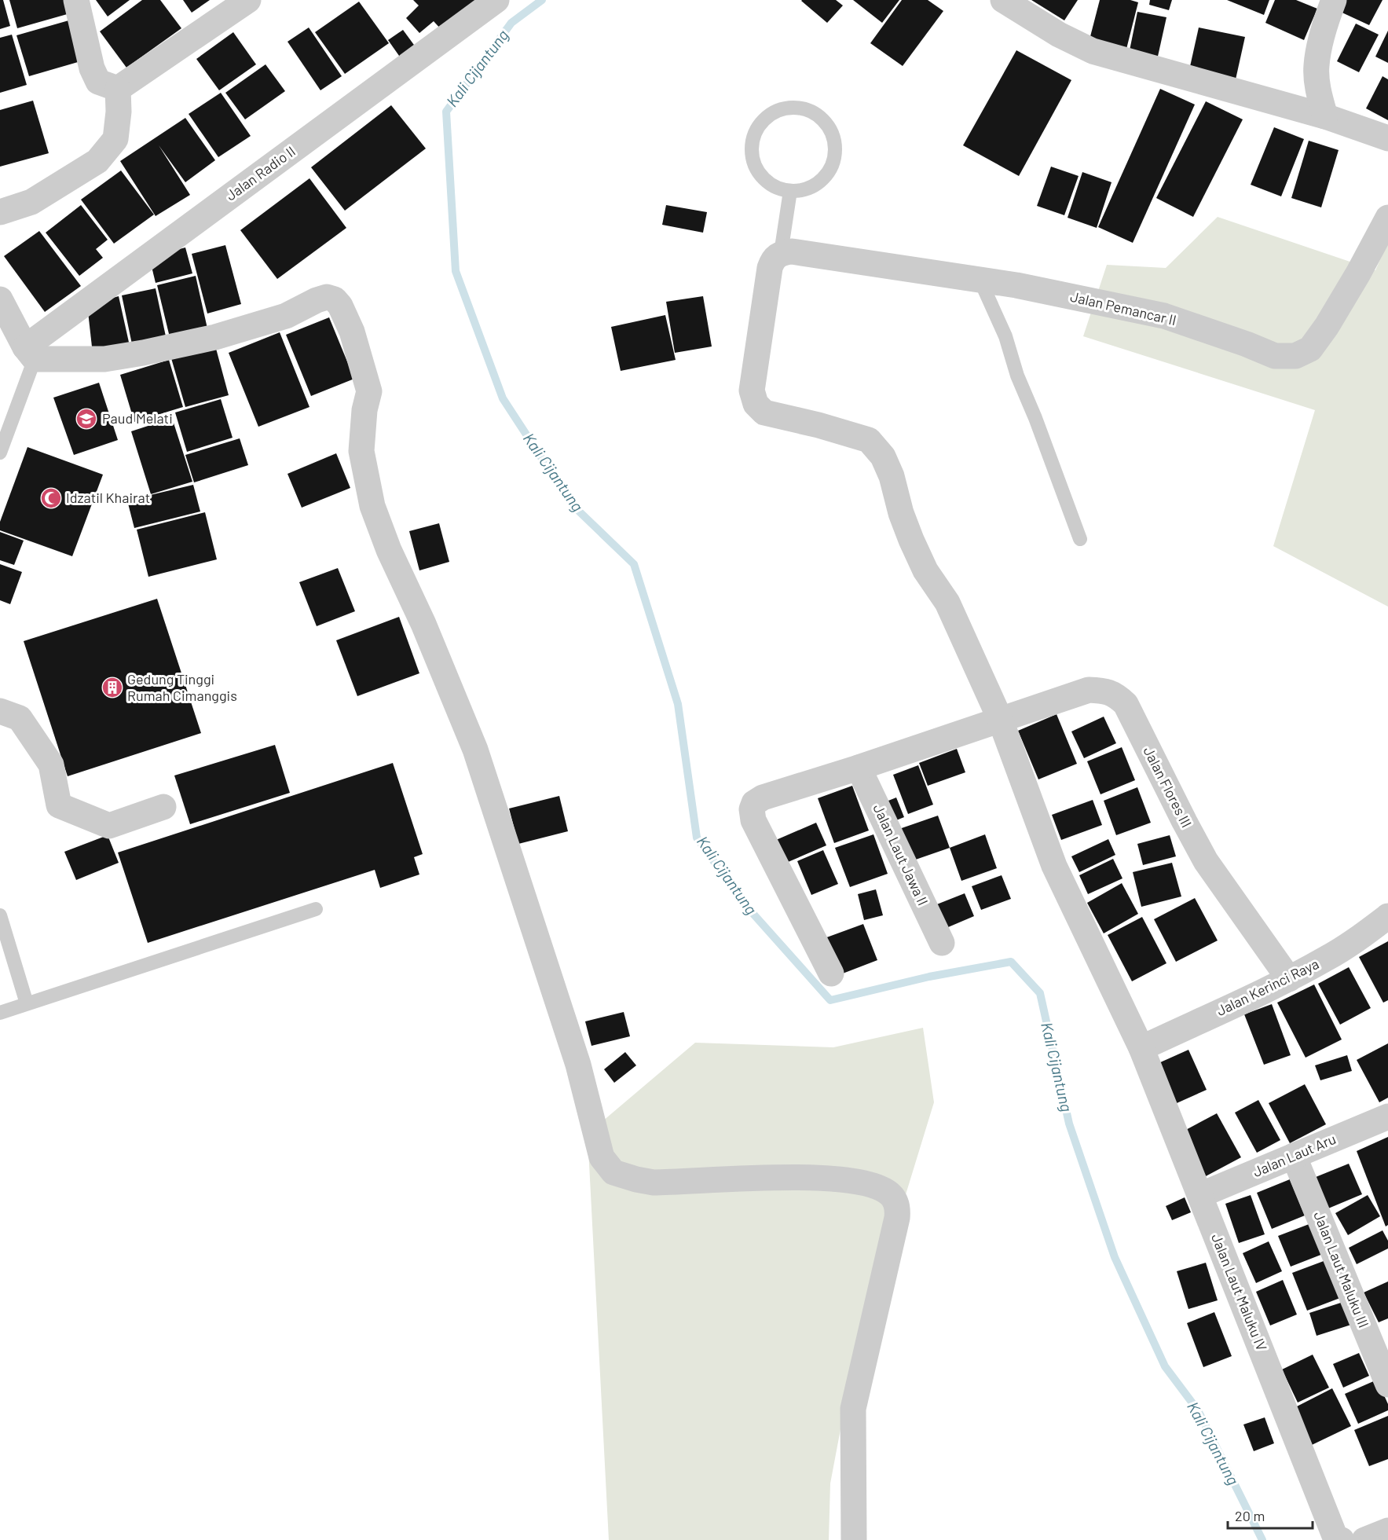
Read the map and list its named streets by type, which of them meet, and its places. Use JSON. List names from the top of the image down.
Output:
{
  "streets": {
    "street": [
      "Jalan Radio II",
      "Jalan Pemancar II",
      "Jalan Flores III",
      "Jalan Laut Jawa II",
      "Jalan Kerinci Raya",
      "Jalan Laut Aru",
      "Jalan Laut Maluku III",
      "Jalan Laut Maluku IV"
    ]
  },
  "crossings": [
    ["Jalan Pemancar II", "Jalan Laut Maluku IV"],
    ["Jalan Flores III", "Jalan Laut Jawa II"],
    ["Jalan Flores III", "Jalan Kerinci Raya"],
    ["Jalan Flores III", "Jalan Laut Maluku IV"],
    ["Jalan Kerinci Raya", "Jalan Laut Maluku IV"],
    ["Jalan Laut Aru", "Jalan Laut Maluku III"],
    ["Jalan Laut Aru", "Jalan Laut Maluku IV"]
  ],
  "water": ["Kali Cijantung"],
  "places": {
    "school or university": ["Paud Melati"],
    "mosque": ["Idzatil Khairat"],
    "building": ["Gedung Tinggi Rumah Cimanggis"]
  },
  "scale_bar": "20 m"
}
